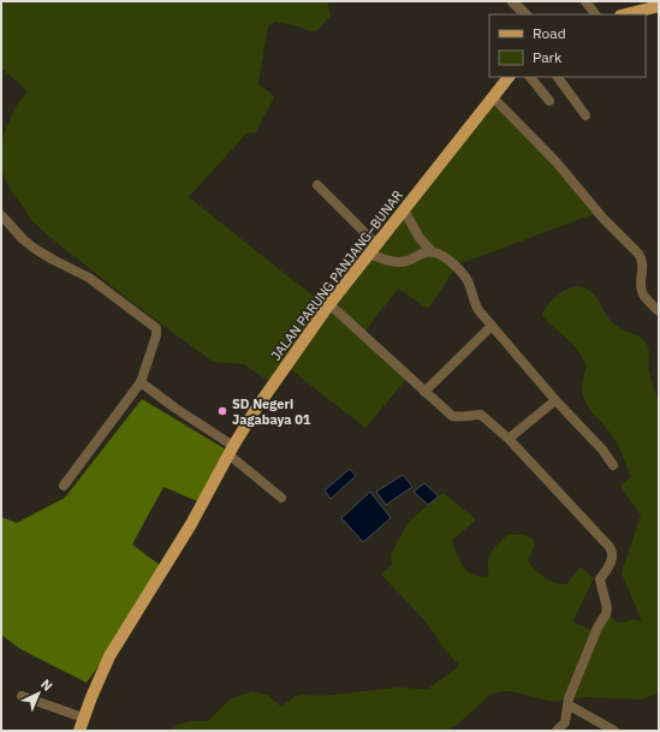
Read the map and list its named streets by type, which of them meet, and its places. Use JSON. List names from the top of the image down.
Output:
{
  "streets": {
    "main road": ["JALAN PARUNG PANJANG–BUNAR"]
  },
  "places": ["SD Negeri Jagabaya 01"],
  "legend": ["Road", "Park"],
  "north": "top right"
}
